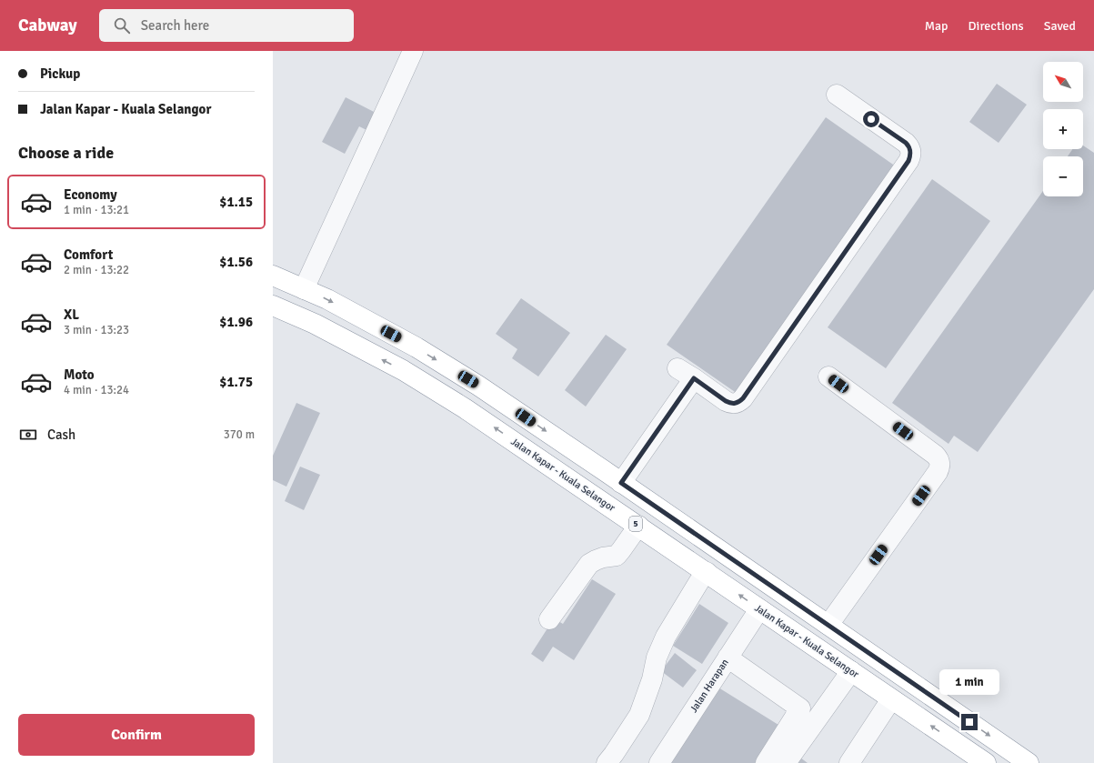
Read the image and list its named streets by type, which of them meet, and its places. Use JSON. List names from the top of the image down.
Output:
{
  "streets": {
    "highway": ["Jalan Kapar - Kuala Selangor", "5"],
    "street": ["Jalan Harapan"]
  },
  "crossings": [
    ["Jalan Kapar - Kuala Selangor", "Jalan Harapan"]
  ],
  "north": "top left",
  "page": {
    "header": "Cabway",
    "search": "Search here",
    "nav": ["Map", "Directions", "Saved"],
    "banner": ["Pickup", "Jalan Kapar - Kuala Selangor"],
    "map_buttons": ["+", "−"],
    "heading": "Choose a ride",
    "list": [
      {
        "name": "Economy",
        "note": "1 min · 13:21",
        "value": "$1.15"
      },
      {
        "name": "Comfort",
        "note": "2 min · 13:22",
        "value": "$1.56"
      },
      {
        "name": "XL",
        "note": "3 min · 13:23",
        "value": "$1.96"
      },
      {
        "name": "Moto",
        "note": "4 min · 13:24",
        "value": "$1.75"
      }
    ],
    "pay": ["Cash", "370 m"],
    "bubble": "1 min",
    "buttons": "Confirm"
  }
}
